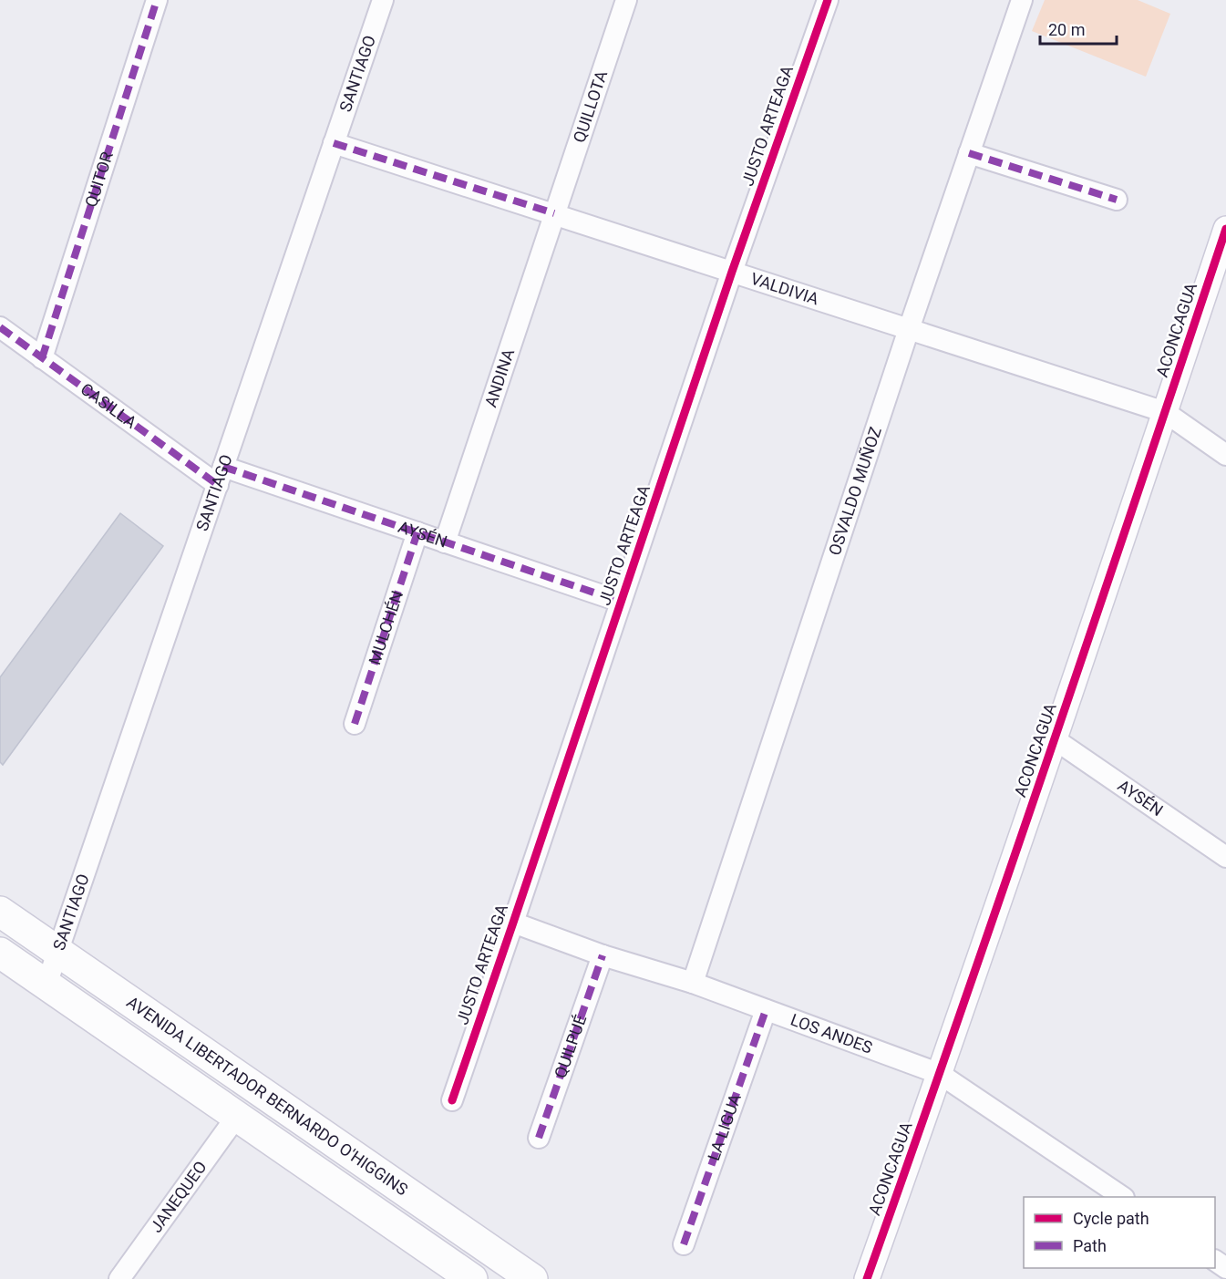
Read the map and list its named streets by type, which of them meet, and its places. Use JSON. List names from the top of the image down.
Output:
{
  "streets": {
    "main road": ["AVENIDA LIBERTADOR BERNARDO O'HIGGINS"],
    "street": [
      "SANTIAGO",
      "QUILLOTA",
      "JUSTO ARTEAGA",
      "QUITOR",
      "VALDIVIA",
      "ACONCAGUA",
      "ANDINA",
      "CASILLA",
      "OSVALDO MUÑOZ",
      "AYSÉN",
      "MULCHÉN",
      "LOS ANDES",
      "QUILPUÉ",
      "LA LIGUA",
      "JANEQUEO"
    ]
  },
  "crossings": [
    ["SANTIAGO", "VALDIVIA"],
    ["SANTIAGO", "CASILLA"],
    ["SANTIAGO", "AYSÉN"],
    ["SANTIAGO", "AVENIDA LIBERTADOR BERNARDO O'HIGGINS"],
    ["QUILLOTA", "VALDIVIA"],
    ["QUILLOTA", "ANDINA"],
    ["JUSTO ARTEAGA", "VALDIVIA"],
    ["JUSTO ARTEAGA", "AYSÉN"],
    ["JUSTO ARTEAGA", "LOS ANDES"],
    ["QUITOR", "CASILLA"],
    ["VALDIVIA", "ACONCAGUA"],
    ["VALDIVIA", "ANDINA"],
    ["VALDIVIA", "OSVALDO MUÑOZ"],
    ["ACONCAGUA", "AYSÉN"],
    ["ACONCAGUA", "LOS ANDES"],
    ["ANDINA", "AYSÉN"],
    ["CASILLA", "AYSÉN"],
    ["OSVALDO MUÑOZ", "LOS ANDES"],
    ["AYSÉN", "MULCHÉN"],
    ["LOS ANDES", "QUILPUÉ"],
    ["LOS ANDES", "LA LIGUA"],
    ["AVENIDA LIBERTADOR BERNARDO O'HIGGINS", "JANEQUEO"]
  ],
  "legend": ["Cycle path", "Path"],
  "scale_bar": "20 m"
}
